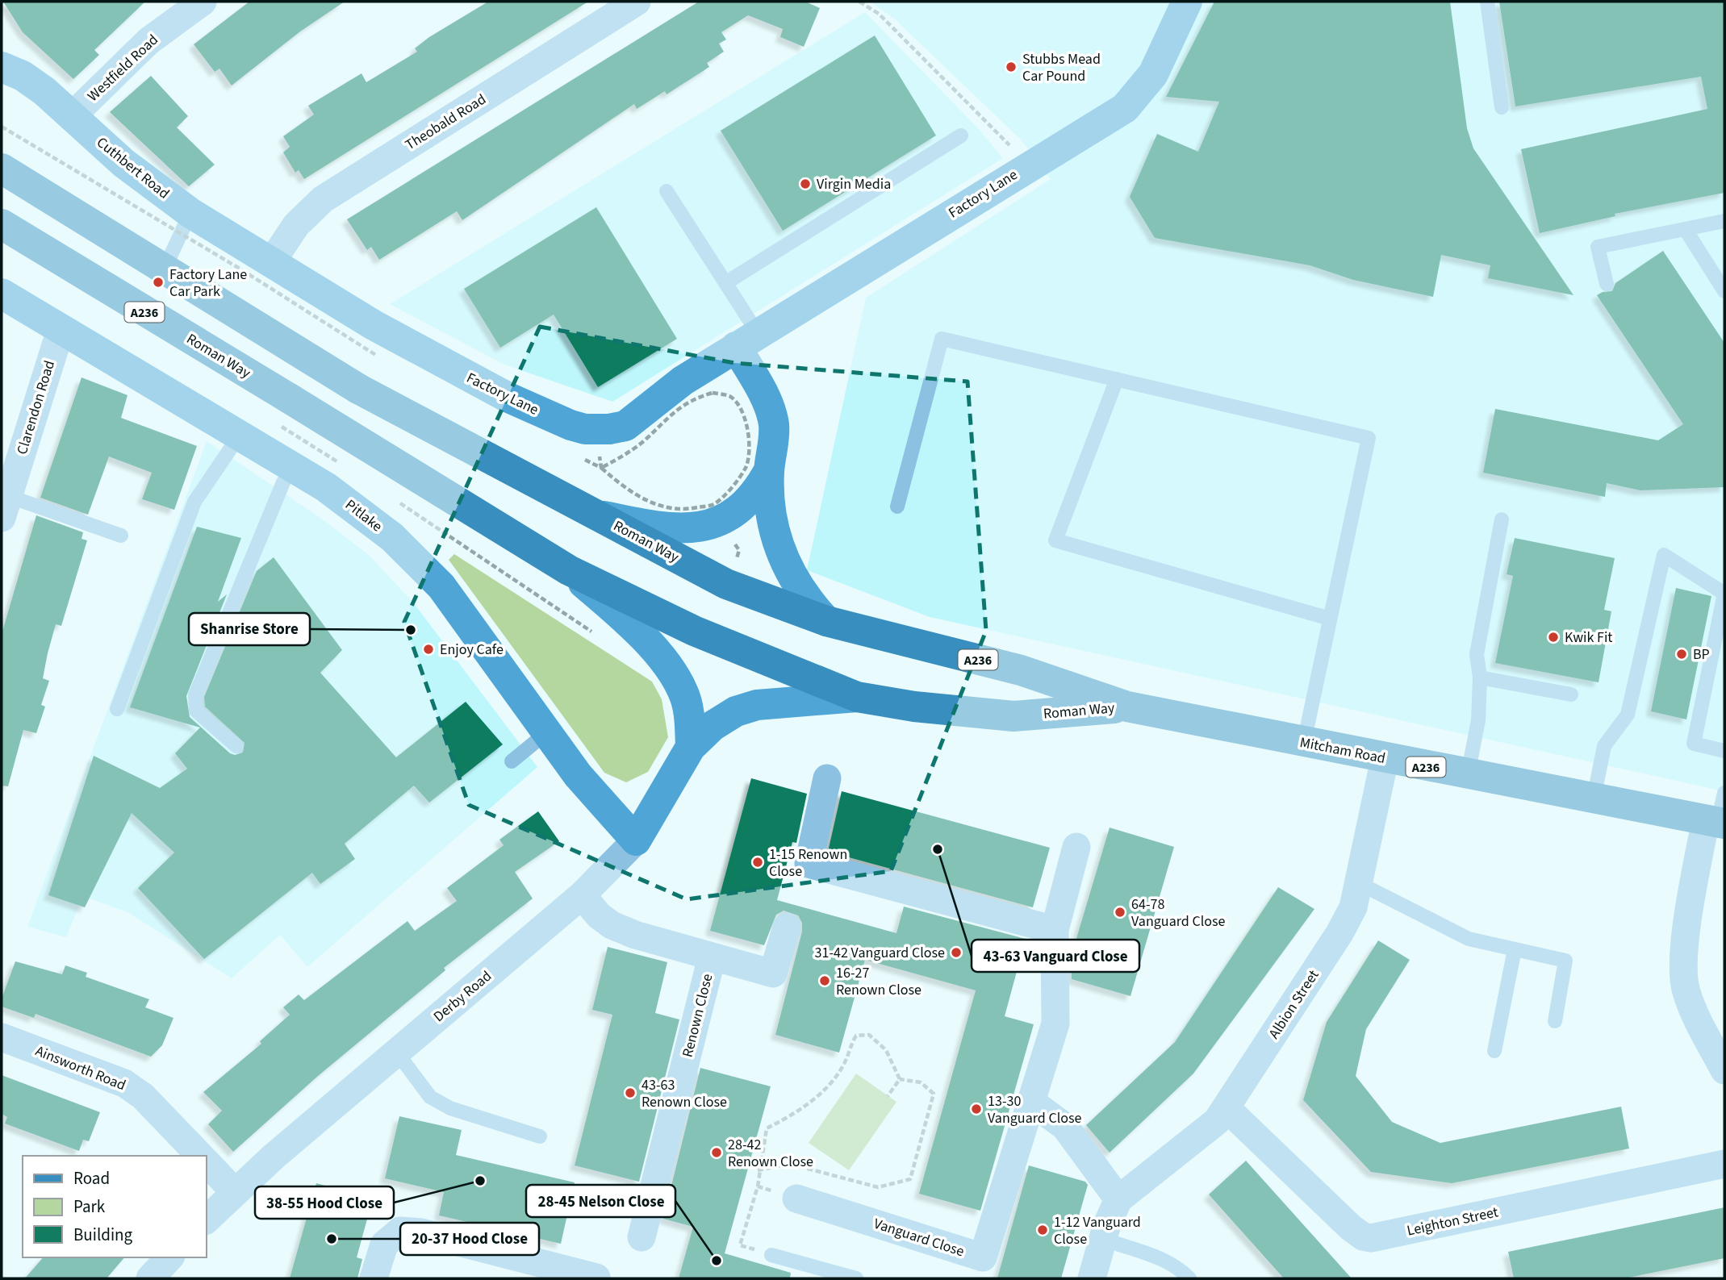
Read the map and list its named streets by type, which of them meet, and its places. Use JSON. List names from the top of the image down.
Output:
{
  "streets": {
    "main road": ["A236", "Roman Way", "Mitcham Road"],
    "street": [
      "Westfield Road",
      "Theobald Road",
      "Cuthbert Road",
      "Factory Lane",
      "Clarendon Road",
      "Pitlake",
      "Derby Road",
      "Albion Street",
      "Renown Close",
      "Ainsworth Road",
      "Leighton Street",
      "Vanguard Close"
    ]
  },
  "crossings": [
    ["Westfield Road", "Cuthbert Road"],
    ["Theobald Road", "Cuthbert Road"],
    ["Theobald Road", "Factory Lane"],
    ["Cuthbert Road", "Factory Lane"],
    ["Roman Way", "Mitcham Road"],
    ["Roman Way", "Derby Road"],
    ["Clarendon Road", "Pitlake"],
    ["Pitlake", "Derby Road"],
    ["Mitcham Road", "Albion Street"],
    ["Derby Road", "Renown Close"],
    ["Albion Street", "Leighton Street"]
  ],
  "places": [
    "Stubbs Mead Car Pound",
    "Virgin Media",
    "Factory Lane Car Park",
    "Shanrise Store",
    "Kwik Fit",
    "Enjoy Cafe",
    "BP",
    "43-63 Vanguard Close",
    "1-15 Renown Close",
    "64-78 Vanguard Close",
    "31-42 Vanguard Close",
    "16-27 Renown Close",
    "43-63 Renown Close",
    "13-30 Vanguard Close",
    "28-42 Renown Close",
    "38-55 Hood Close",
    "1-12 Vanguard Close",
    "20-37 Hood Close",
    "28-45 Nelson Close"
  ],
  "legend": ["Road", "Park", "Building"]
}
